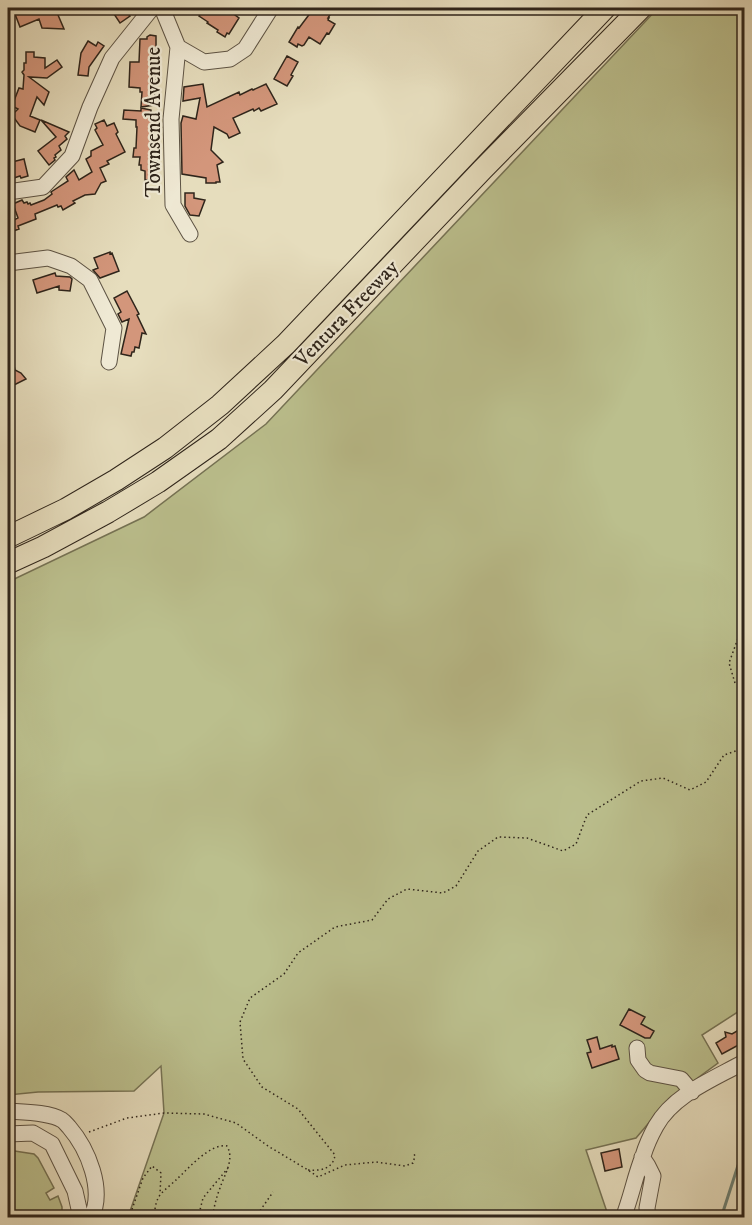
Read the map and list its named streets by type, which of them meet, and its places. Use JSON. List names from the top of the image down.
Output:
{
  "streets": {
    "highway": ["Ventura Freeway"],
    "street": ["Townsend Avenue"]
  }
}
